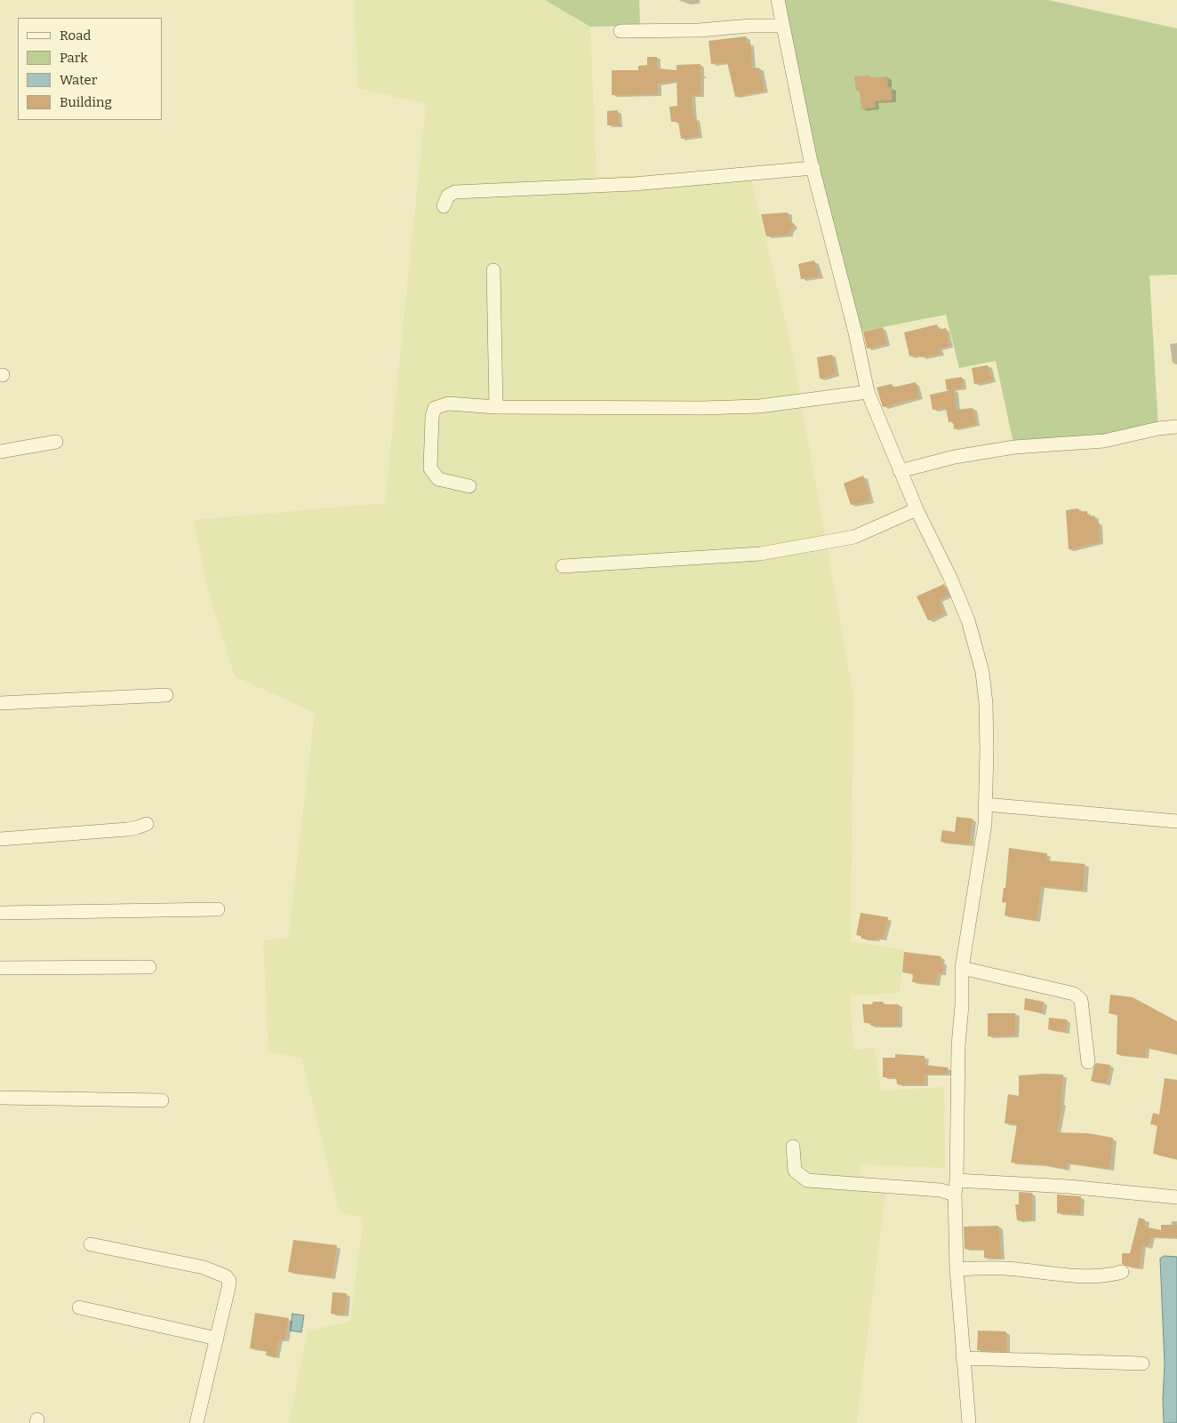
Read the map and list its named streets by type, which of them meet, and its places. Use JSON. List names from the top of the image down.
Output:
{
  "legend": [
    "Road",
    "Park",
    "Water",
    "Building"
  ]
}
